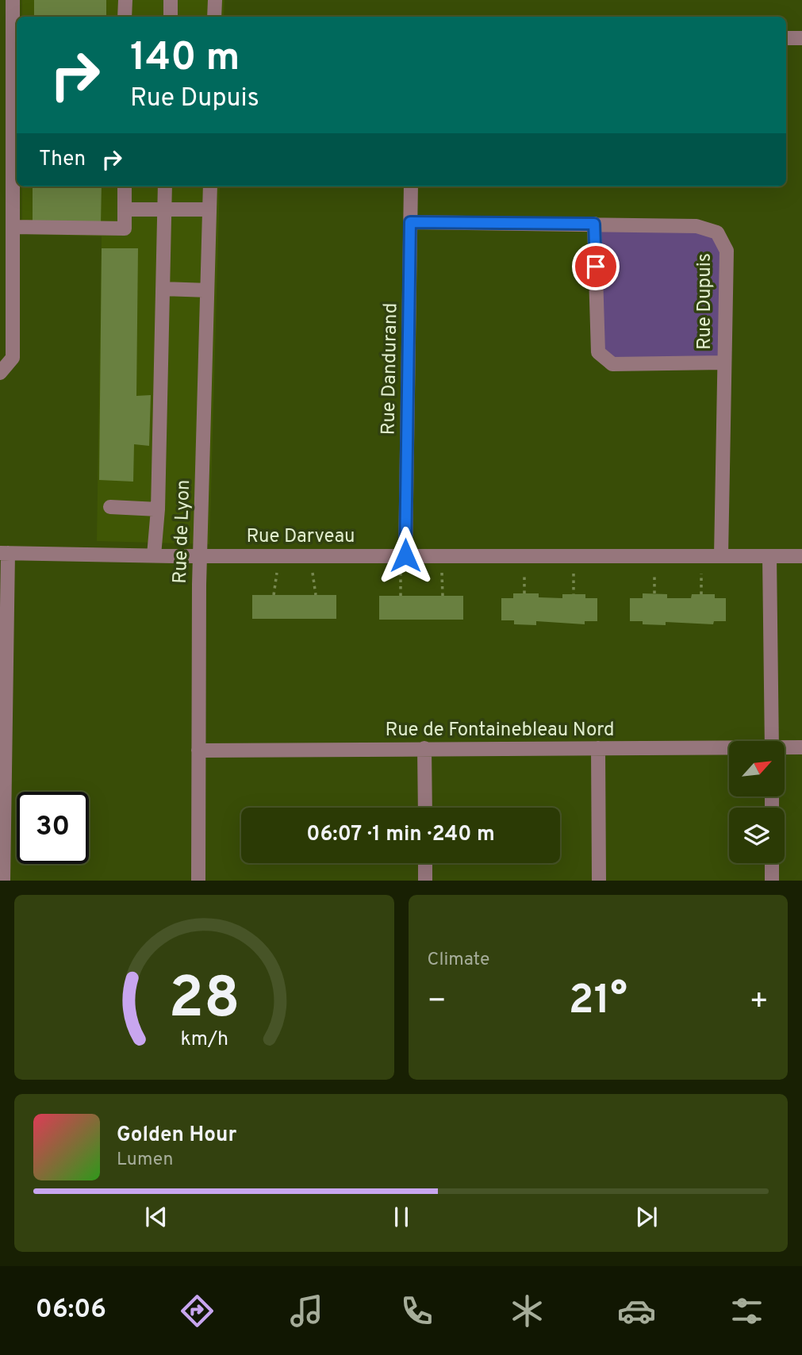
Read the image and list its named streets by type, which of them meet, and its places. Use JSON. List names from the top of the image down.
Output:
{
  "streets": {
    "street": [
      "Rue Dupuis",
      "Rue Dandurand",
      "Rue de Lyon",
      "Rue Darveau",
      "Rue de Fontainebleau Nord"
    ]
  },
  "crossings": [
    ["Rue Dupuis", "Rue Dandurand"],
    ["Rue Dupuis", "Rue Darveau"],
    ["Rue Dandurand", "Rue Darveau"],
    ["Rue de Lyon", "Rue Darveau"],
    ["Rue de Lyon", "Rue de Fontainebleau Nord"]
  ],
  "north": "top right",
  "page": {
    "turn": ["140 m", "Rue Dupuis"],
    "then": "Then",
    "limit": "30",
    "trip": "06:07 · 1 min · 240 m",
    "tile": "Climate",
    "heat": ["−", "21°", "+"],
    "song": ["Golden Hour", "Lumen"],
    "tabs": "06:06",
    "gauge": ["28", "km/h"]
  }
}
